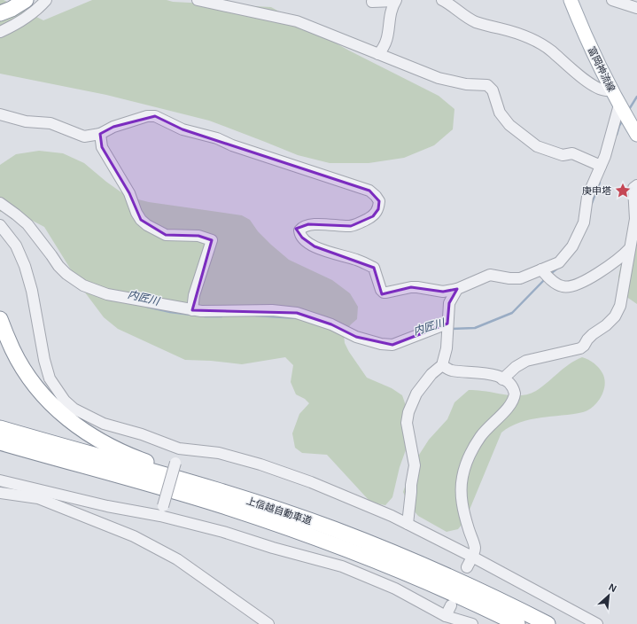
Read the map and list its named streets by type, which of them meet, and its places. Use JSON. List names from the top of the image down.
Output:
{
  "streets": {
    "highway": ["上信越自動車道"],
    "main road": ["富岡神流線"]
  },
  "water": ["内匠川"],
  "places": {
    "place": ["庚申塔"]
  },
  "north": "top right"
}
